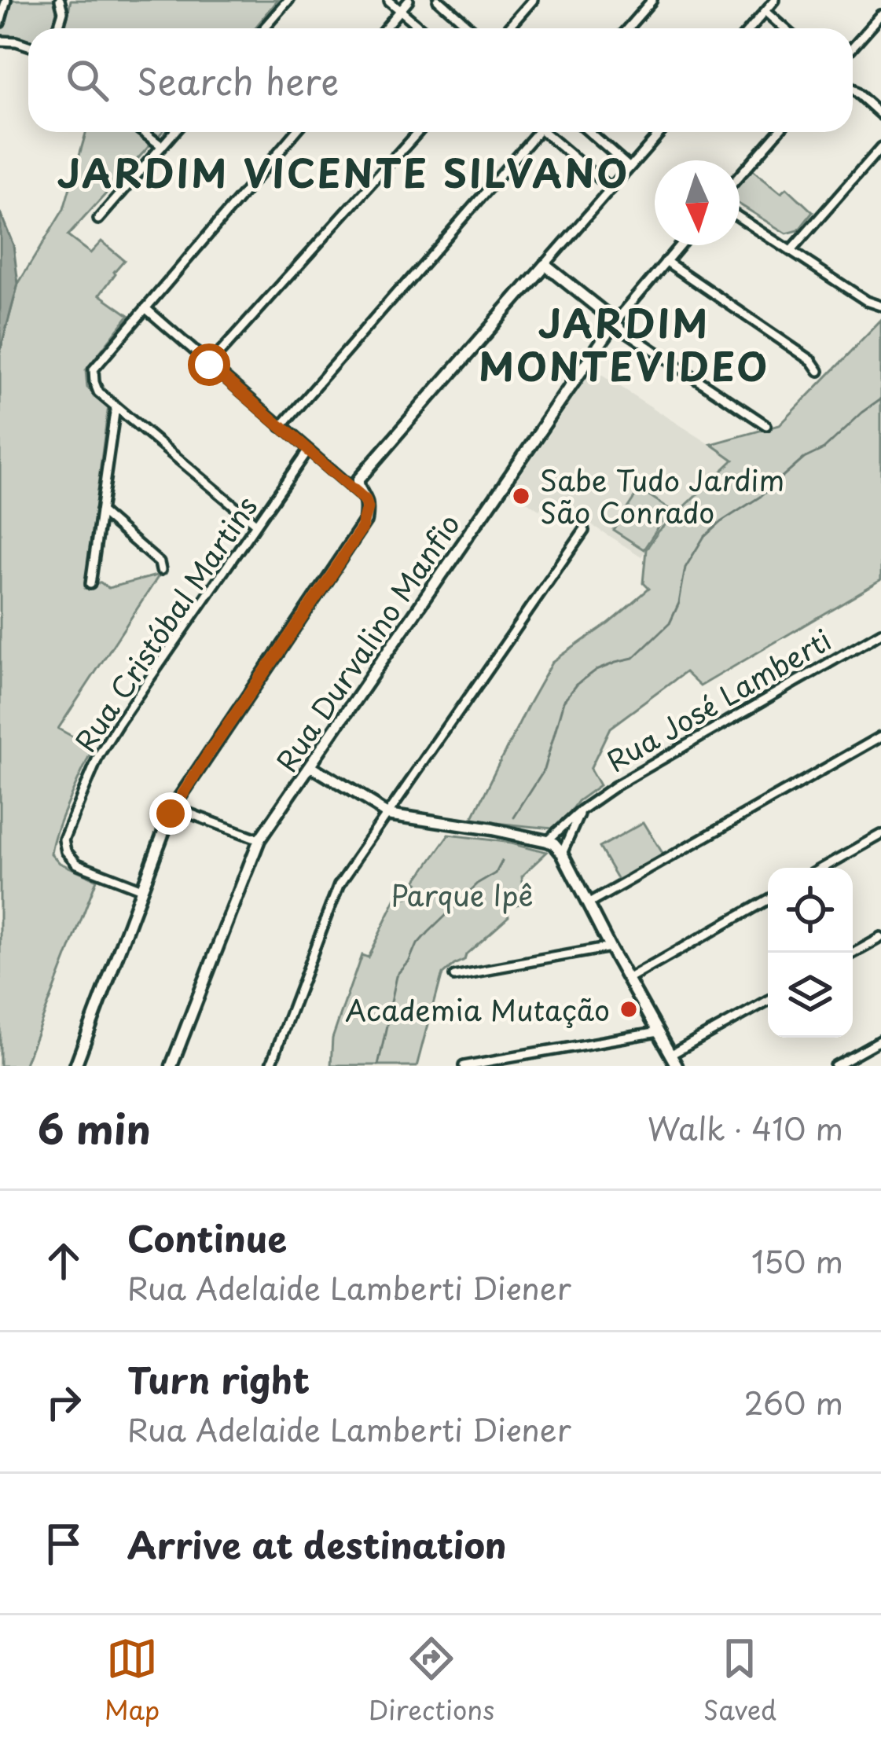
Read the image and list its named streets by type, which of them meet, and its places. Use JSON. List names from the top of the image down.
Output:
{
  "streets": {
    "street": ["Rua Cristóbal Martins", "Rua Durvalino Manfio", "Rua José Lamberti"]
  },
  "districts": ["JARDIM VICENTE SILVANO", "JARDIM MONTEVIDEO"],
  "parks": ["Parque Ipê"],
  "places": ["Sabe Tudo Jardim São Conrado", "Academia Mutação"],
  "north": "bottom",
  "page": {
    "search": "Search here",
    "heading": ["6 min", "Walk · 410 m"],
    "list": [
      ["Continue", "Rua Adelaide Lamberti Diener", "150 m"],
      ["Turn right", "Rua Adelaide Lamberti Diener", "260 m"],
      "Arrive at destination"
    ],
    "nav": ["Map", "Directions", "Saved"]
  }
}
